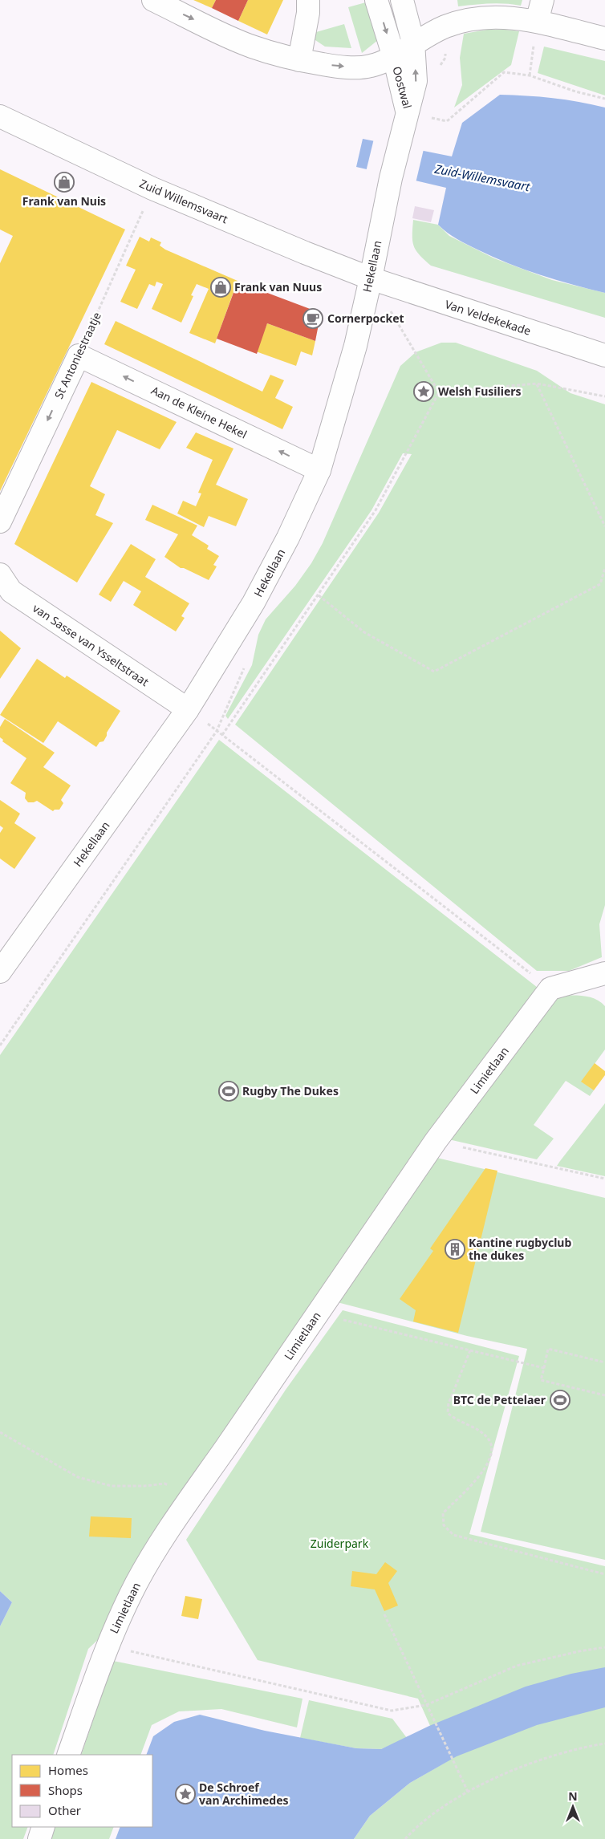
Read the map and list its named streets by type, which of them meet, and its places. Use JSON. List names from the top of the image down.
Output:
{
  "streets": {
    "street": [
      "Oostwal",
      "Zuid Willemsvaart",
      "Hekellaan",
      "Van Veldekekade",
      "St Antoniestraatje",
      "Aan de Kleine Hekel",
      "van Sasse van Ysseltstraat",
      "Limietlaan"
    ]
  },
  "crossings": [
    ["Oostwal", "Hekellaan"],
    ["Zuid Willemsvaart", "Hekellaan"],
    ["Zuid Willemsvaart", "Van Veldekekade"],
    ["Zuid Willemsvaart", "St Antoniestraatje"],
    ["Hekellaan", "Van Veldekekade"],
    ["Hekellaan", "Aan de Kleine Hekel"],
    ["Hekellaan", "van Sasse van Ysseltstraat"],
    ["St Antoniestraatje", "Aan de Kleine Hekel"]
  ],
  "one_way": ["St Antoniestraatje", "Aan de Kleine Hekel"],
  "water": ["Zuid-Willemsvaart"],
  "parks": ["Zuiderpark"],
  "places": {
    "shop": ["Frank van Nuis", "Frank van Nuus"],
    "cafe": ["Cornerpocket"],
    "place": ["Welsh Fusiliers", "De Schroef van Archimedes"],
    "sports": ["Rugby The Dukes", "BTC de Pettelaer"],
    "building": ["Kantine rugbyclub the dukes"]
  },
  "legend": ["Homes", "Shops", "Other"],
  "north": "top"
}
